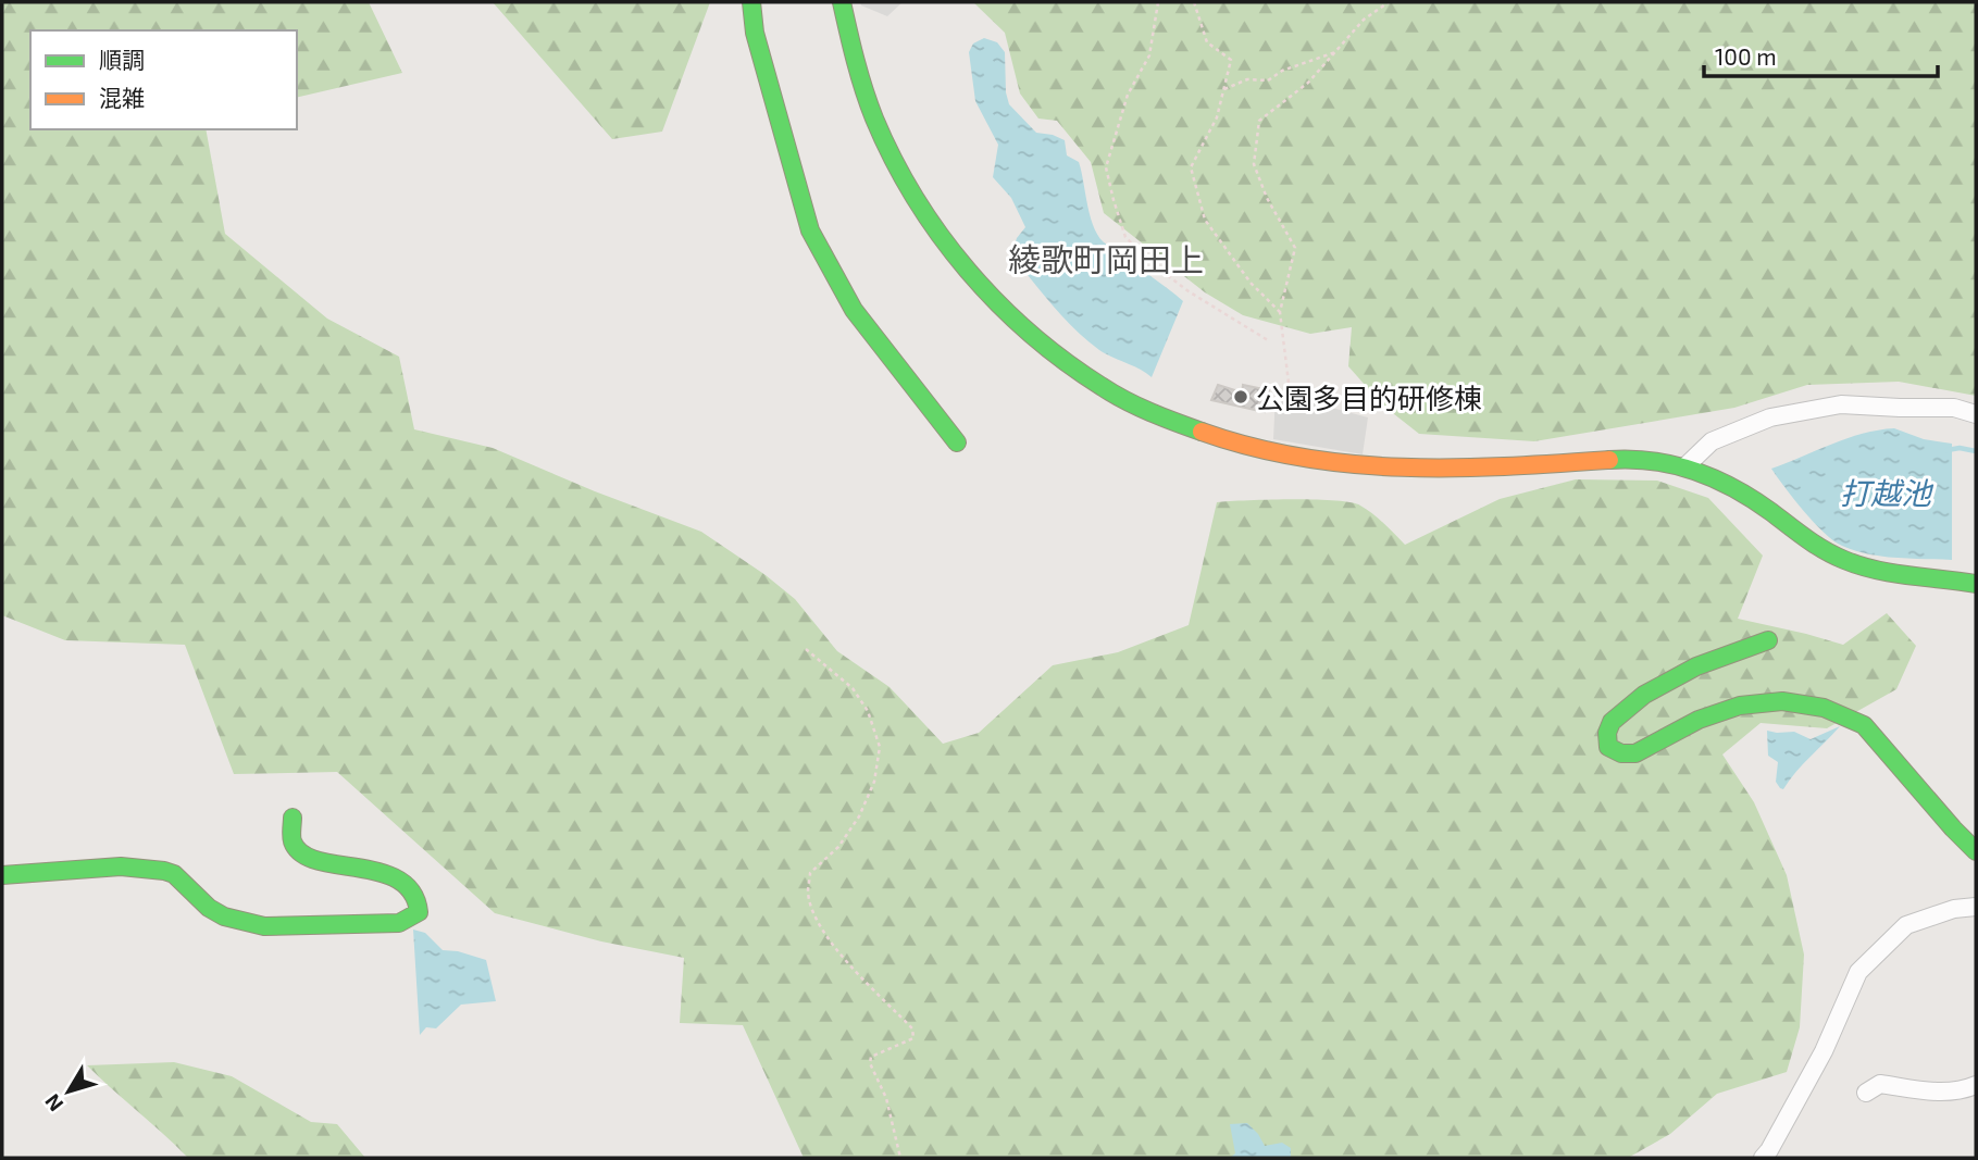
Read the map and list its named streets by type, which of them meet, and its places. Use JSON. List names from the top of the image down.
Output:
{
  "districts": ["綾歌町岡田上"],
  "water": ["打越池"],
  "places": ["公園多目的研修棟"],
  "legend": ["順調", "混雑"],
  "scale_bar": "100 m",
  "north": "bottom left"
}
